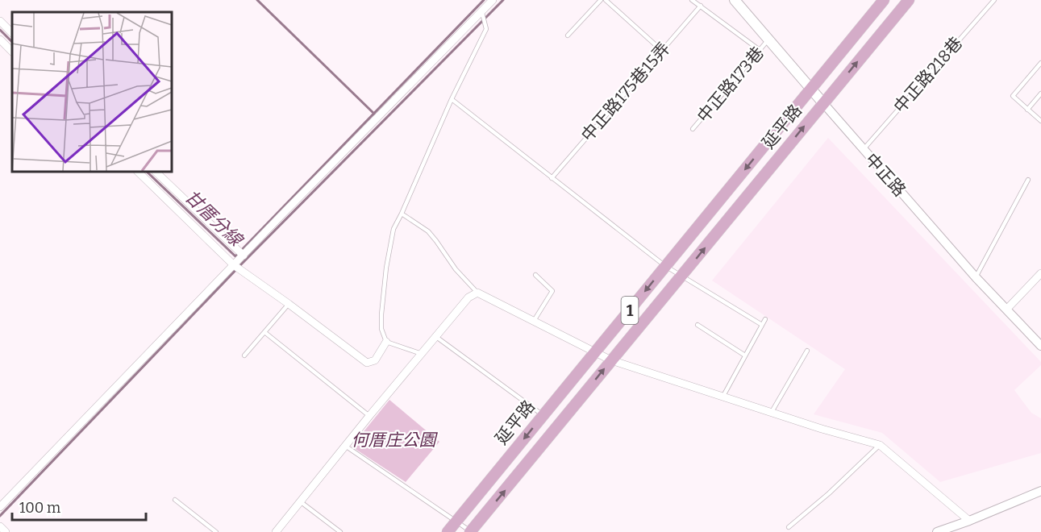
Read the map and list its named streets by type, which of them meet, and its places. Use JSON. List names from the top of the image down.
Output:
{
  "streets": {
    "main road": ["延平路", "中正路", "1"],
    "lane": ["中正路218巷", "中正路173巷", "中正路175巷15弄"]
  },
  "crossings": [
    ["中正路218巷", "中正路"],
    ["中正路173巷", "中正路"],
    ["延平路", "中正路"]
  ],
  "water": ["甘厝分線"],
  "parks": ["何厝庄公園"],
  "scale_bar": "100 m"
}
